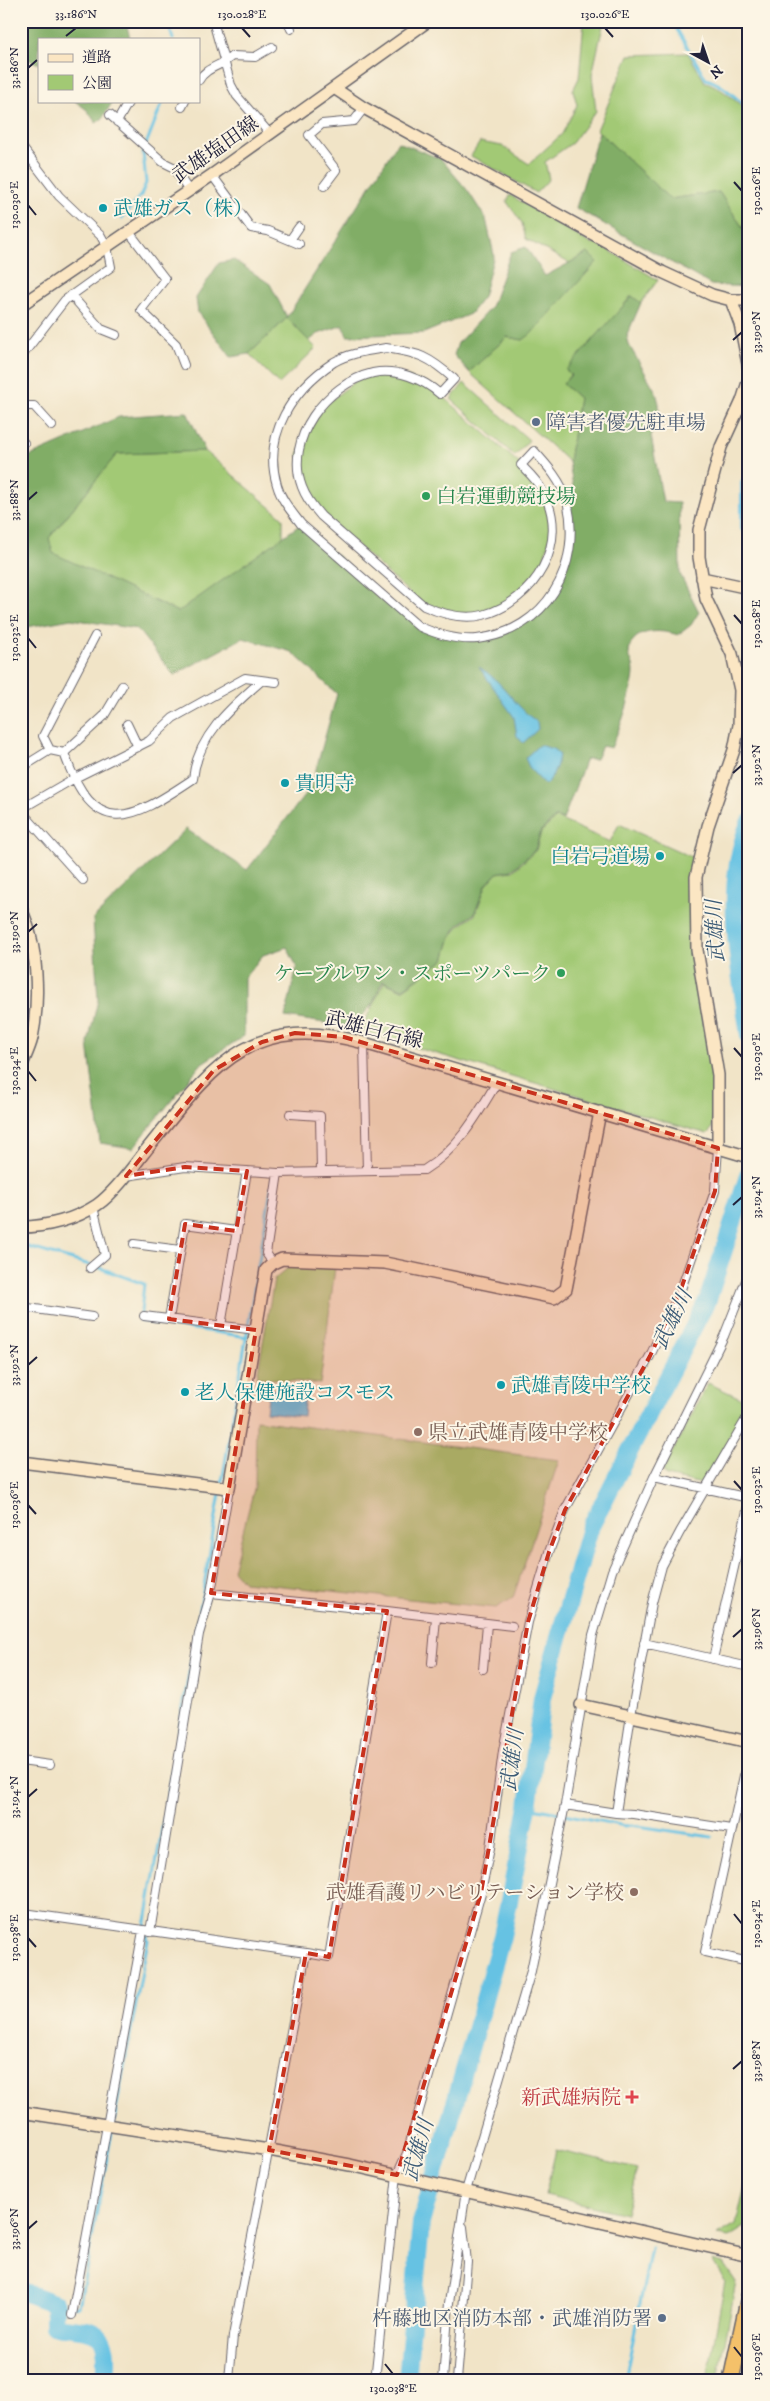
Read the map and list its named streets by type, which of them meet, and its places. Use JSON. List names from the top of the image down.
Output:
{
  "streets": {
    "street": ["武雄塩田線", "武雄白石線"]
  },
  "water": ["武雄川"],
  "places": {
    "other": [
      "武雄ガス（株）",
      "障害者優先駐車場",
      "白岩運動競技場",
      "貴明寺",
      "白岩弓道場",
      "ケーブルワン・スポーツパーク",
      "武雄青陵中学校",
      "老人保健施設コスモス",
      "県立武雄青陵中学校",
      "武雄看護リハビリテーション学校",
      "杵藤地区消防本部・武雄消防署"
    ],
    "health": ["新武雄病院"]
  },
  "legend": ["道路", "公園"],
  "north": "bottom right",
  "coordinates": [
    "33.186°N",
    "130.028°E",
    "130.026°E",
    "130.030°E",
    "33.190°N",
    "33.188°N",
    "130.032°E",
    "33.192°N",
    "130.034°E",
    "33.194°N",
    "130.036°E",
    "33.196°N",
    "130.038°E",
    "33.198°N"
  ]
}
